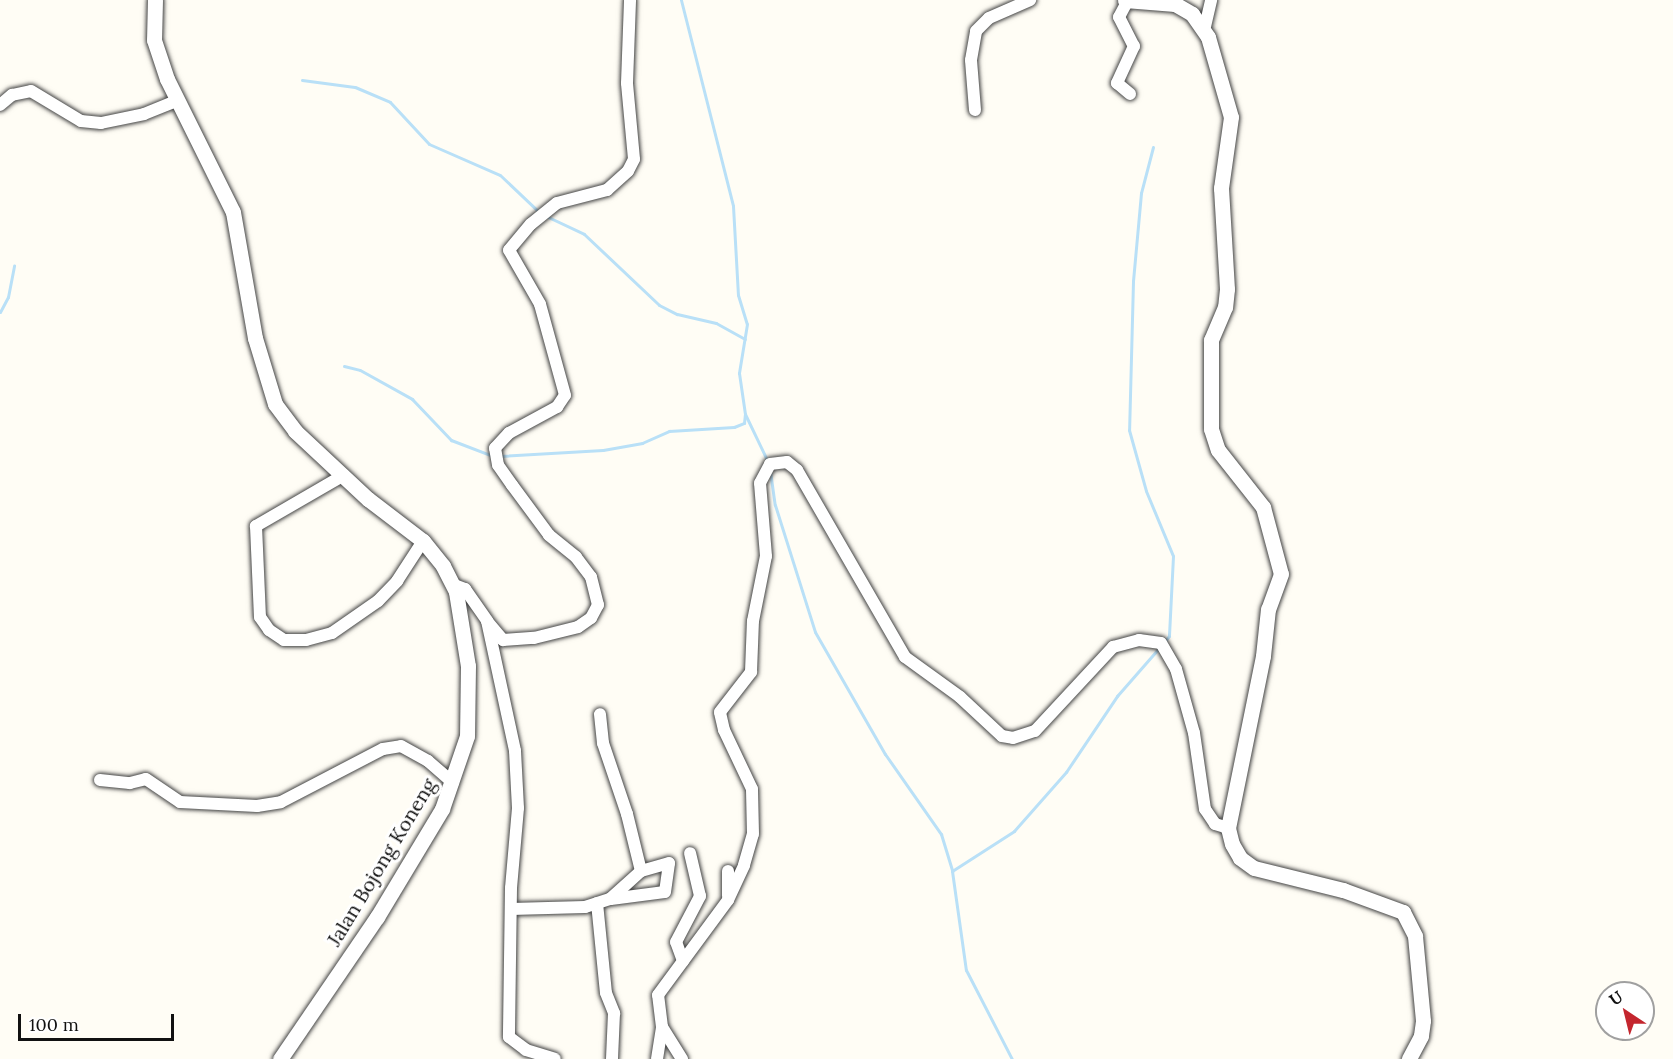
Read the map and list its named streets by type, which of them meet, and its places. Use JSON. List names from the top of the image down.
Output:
{
  "streets": {
    "street": ["Jalan Bojong Koneng"]
  },
  "scale_bar": "100 m",
  "north": "top left"
}
